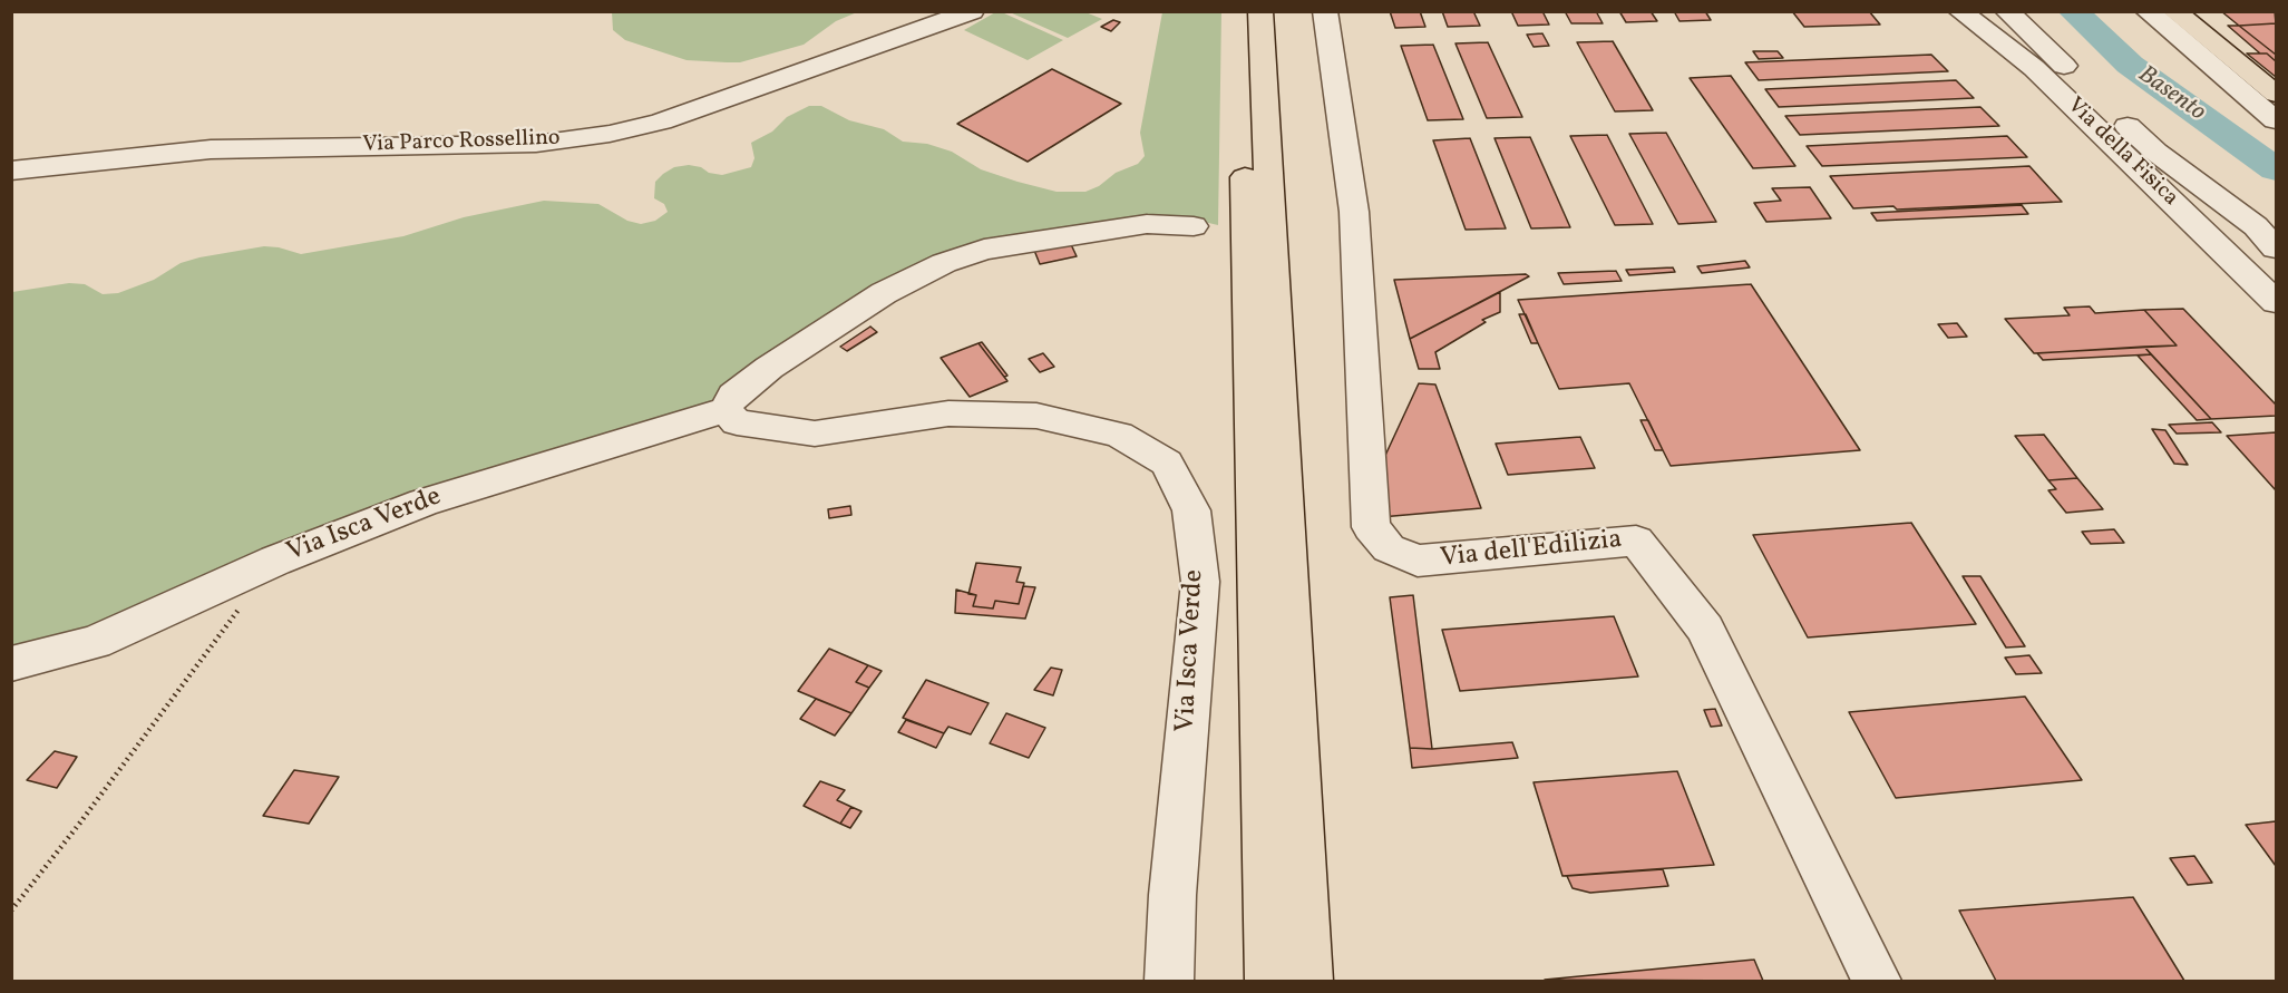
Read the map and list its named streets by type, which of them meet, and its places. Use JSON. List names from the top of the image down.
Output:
{
  "streets": {
    "street": [
      "Via Parco Rossellino",
      "Via della Fisica",
      "Via Isca Verde",
      "Via dell'Edilizia"
    ]
  },
  "water": ["Basento"]
}
